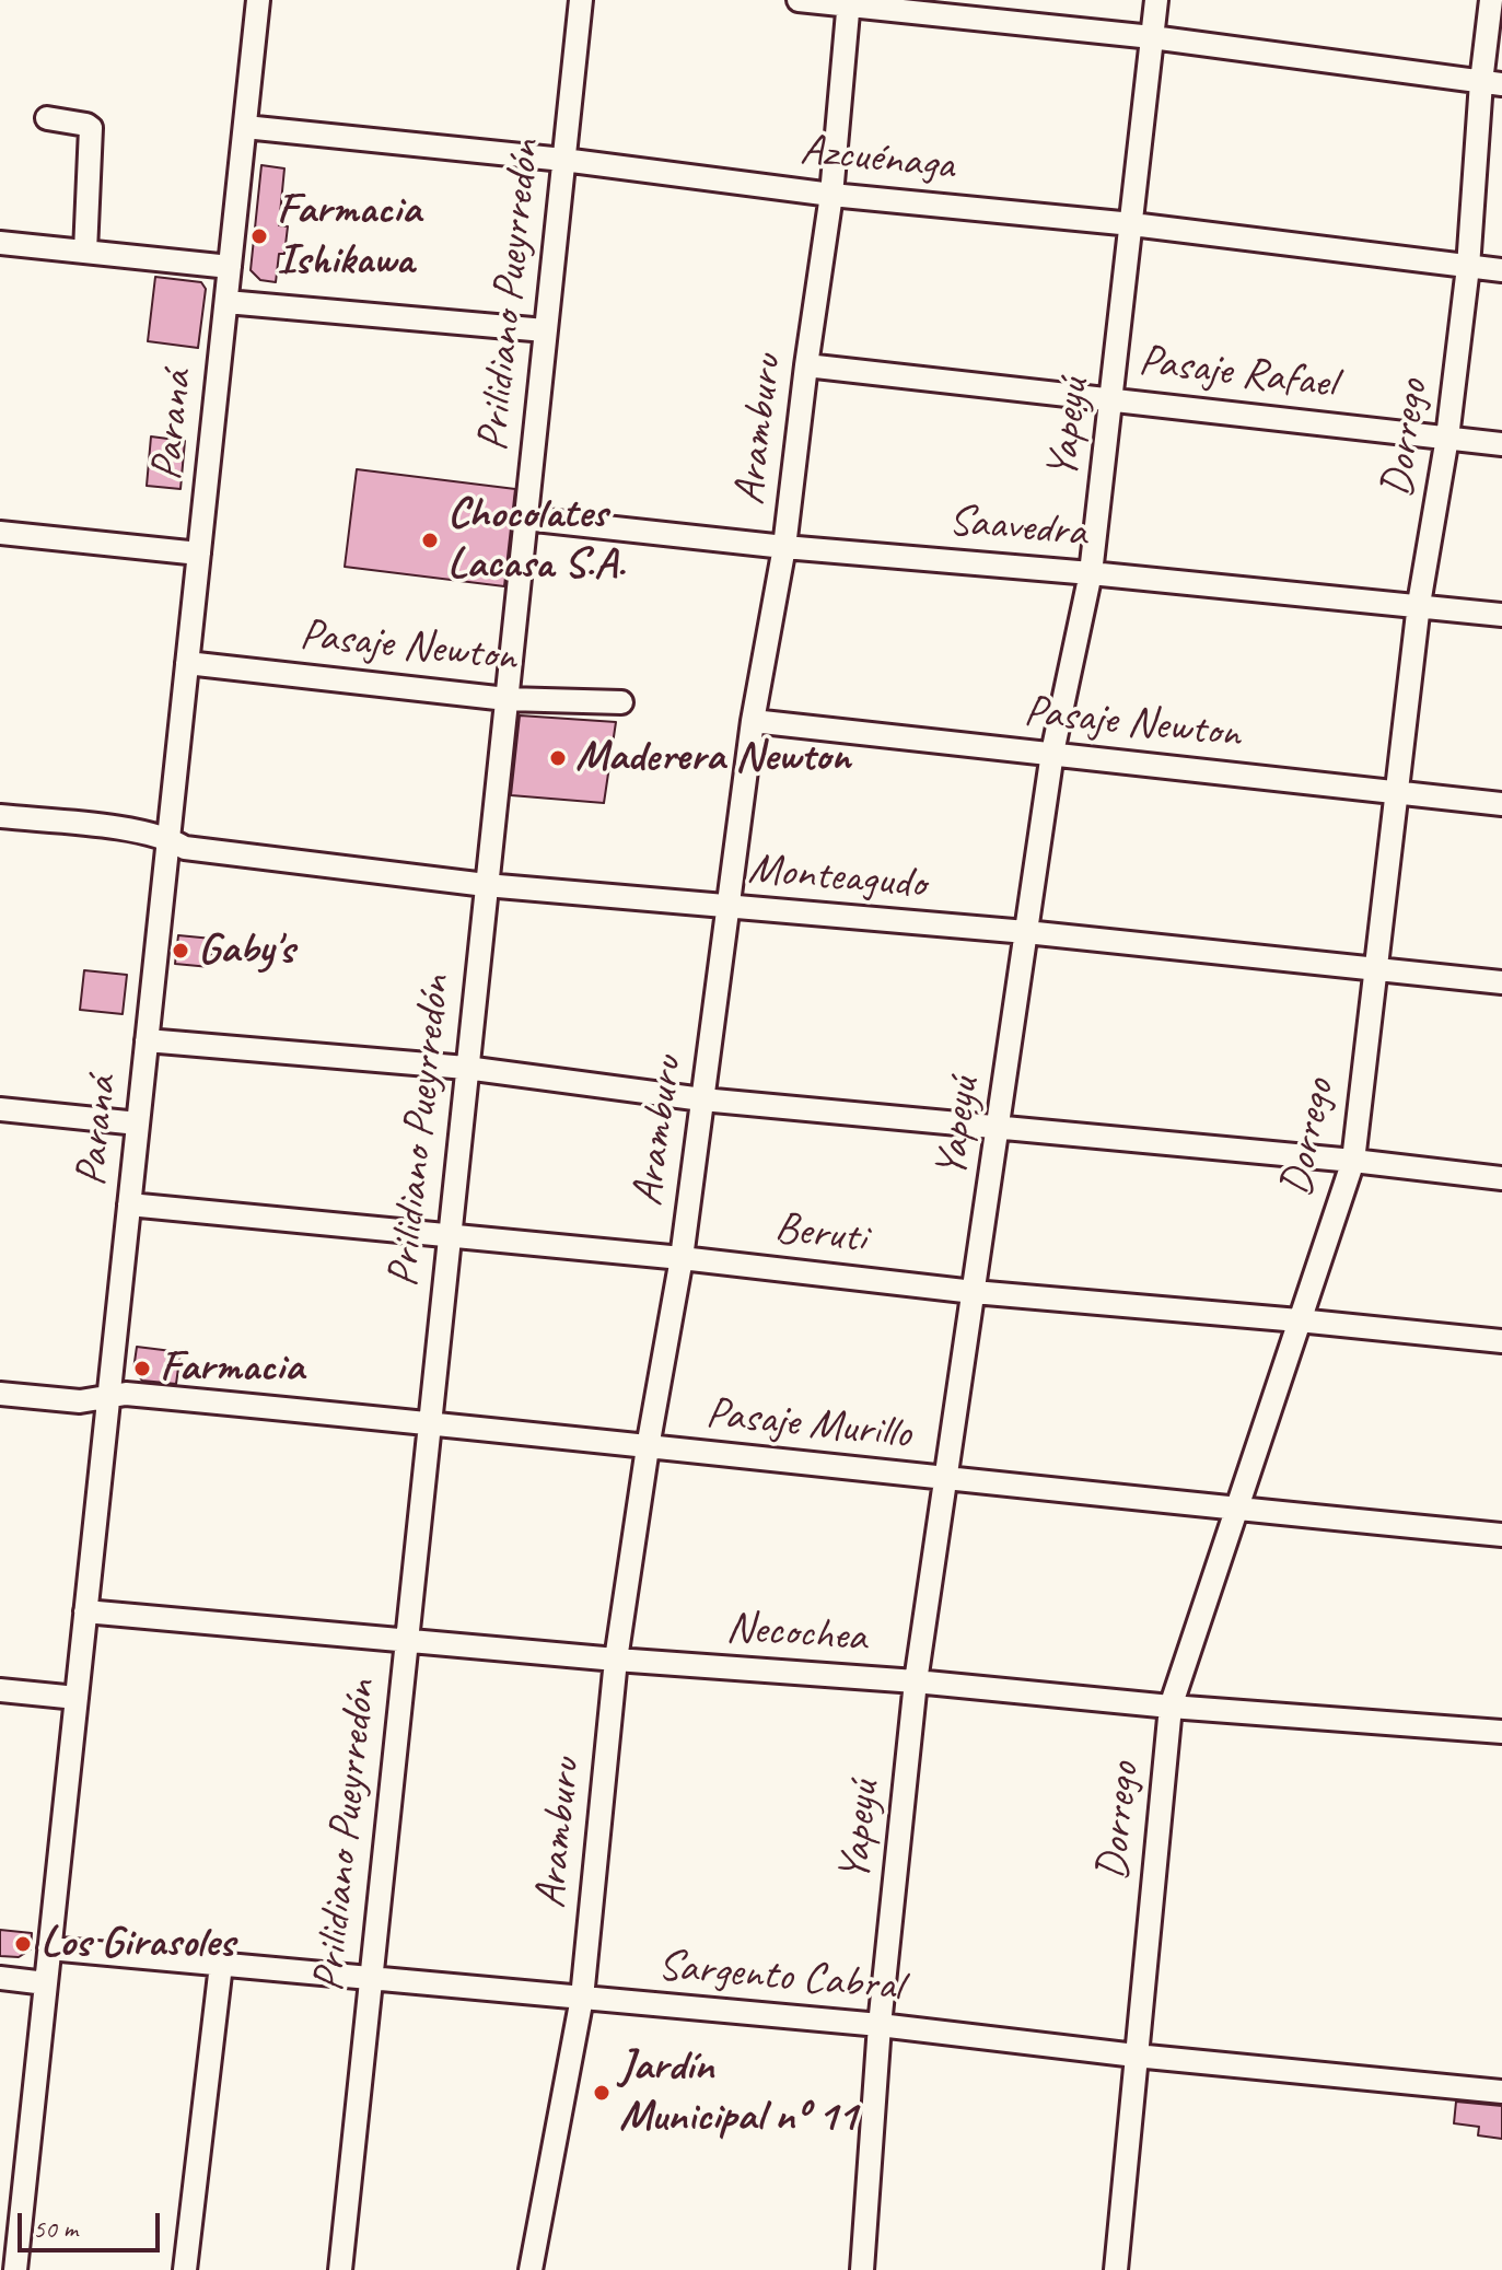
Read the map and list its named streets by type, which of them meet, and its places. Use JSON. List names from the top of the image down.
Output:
{
  "streets": {
    "street": [
      "Azcuénaga",
      "Prilidiano Pueyrredón",
      "Pasaje Rafael",
      "Paraná",
      "Yapeyú",
      "Aramburu",
      "Dorrego",
      "Saavedra",
      "Pasaje Newton",
      "Monteagudo",
      "Beruti",
      "Pasaje Murillo",
      "Necochea",
      "Sargento Cabral"
    ]
  },
  "crossings": [
    ["Azcuénaga", "Prilidiano Pueyrredón"],
    ["Azcuénaga", "Paraná"],
    ["Azcuénaga", "Yapeyú"],
    ["Azcuénaga", "Aramburu"],
    ["Azcuénaga", "Dorrego"],
    ["Prilidiano Pueyrredón", "Saavedra"],
    ["Prilidiano Pueyrredón", "Pasaje Newton"],
    ["Prilidiano Pueyrredón", "Monteagudo"],
    ["Prilidiano Pueyrredón", "Beruti"],
    ["Prilidiano Pueyrredón", "Pasaje Murillo"],
    ["Prilidiano Pueyrredón", "Necochea"],
    ["Prilidiano Pueyrredón", "Sargento Cabral"],
    ["Pasaje Rafael", "Yapeyú"],
    ["Pasaje Rafael", "Aramburu"],
    ["Pasaje Rafael", "Dorrego"],
    ["Paraná", "Pasaje Newton"],
    ["Paraná", "Monteagudo"],
    ["Paraná", "Beruti"],
    ["Paraná", "Pasaje Murillo"],
    ["Paraná", "Necochea"],
    ["Paraná", "Sargento Cabral"],
    ["Yapeyú", "Saavedra"],
    ["Yapeyú", "Pasaje Newton"],
    ["Yapeyú", "Monteagudo"],
    ["Yapeyú", "Beruti"],
    ["Yapeyú", "Pasaje Murillo"],
    ["Yapeyú", "Necochea"],
    ["Yapeyú", "Sargento Cabral"],
    ["Aramburu", "Saavedra"],
    ["Aramburu", "Pasaje Newton"],
    ["Aramburu", "Monteagudo"],
    ["Aramburu", "Beruti"],
    ["Aramburu", "Pasaje Murillo"],
    ["Aramburu", "Necochea"],
    ["Aramburu", "Sargento Cabral"],
    ["Dorrego", "Saavedra"],
    ["Dorrego", "Pasaje Newton"],
    ["Dorrego", "Monteagudo"],
    ["Dorrego", "Beruti"],
    ["Dorrego", "Pasaje Murillo"],
    ["Dorrego", "Necochea"],
    ["Dorrego", "Sargento Cabral"]
  ],
  "places": [
    "Farmacia Ishikawa",
    "Chocolates Lacasa S.A.",
    "Maderera Newton",
    "Gaby's",
    "Farmacia",
    "Los Girasoles",
    "Jardín Municipal nº 11"
  ],
  "scale_bar": "50 m"
}
